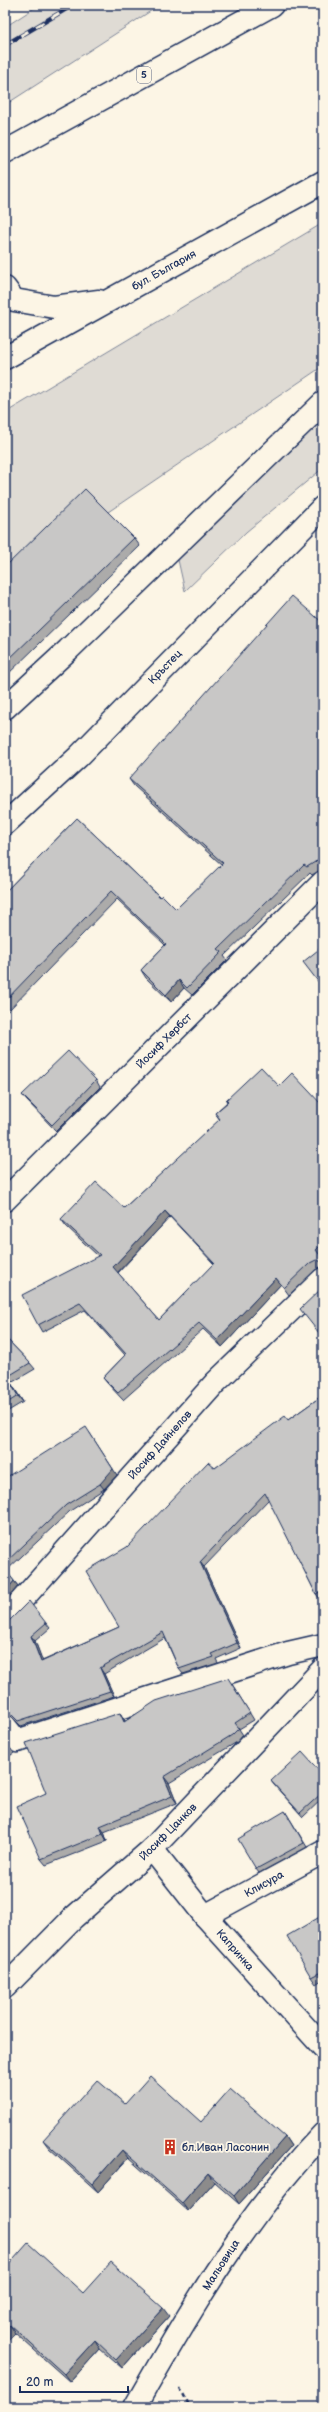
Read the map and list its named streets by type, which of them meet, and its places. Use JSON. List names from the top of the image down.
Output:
{
  "streets": {
    "main road": [
      "5",
      "бул. България",
      "Кръстец",
      "Йосиф Хербст",
      "Йосиф Дайнелов",
      "Йосиф Цанков",
      "Клисура",
      "Капринка",
      "Мальовица"
    ]
  },
  "crossings": [
    ["Йосиф Цанков", "Капринка"],
    ["Клисура", "Капринка"]
  ],
  "places": {
    "building": ["бл.Иван Ласонин"]
  },
  "scale_bar": "20 m"
}
